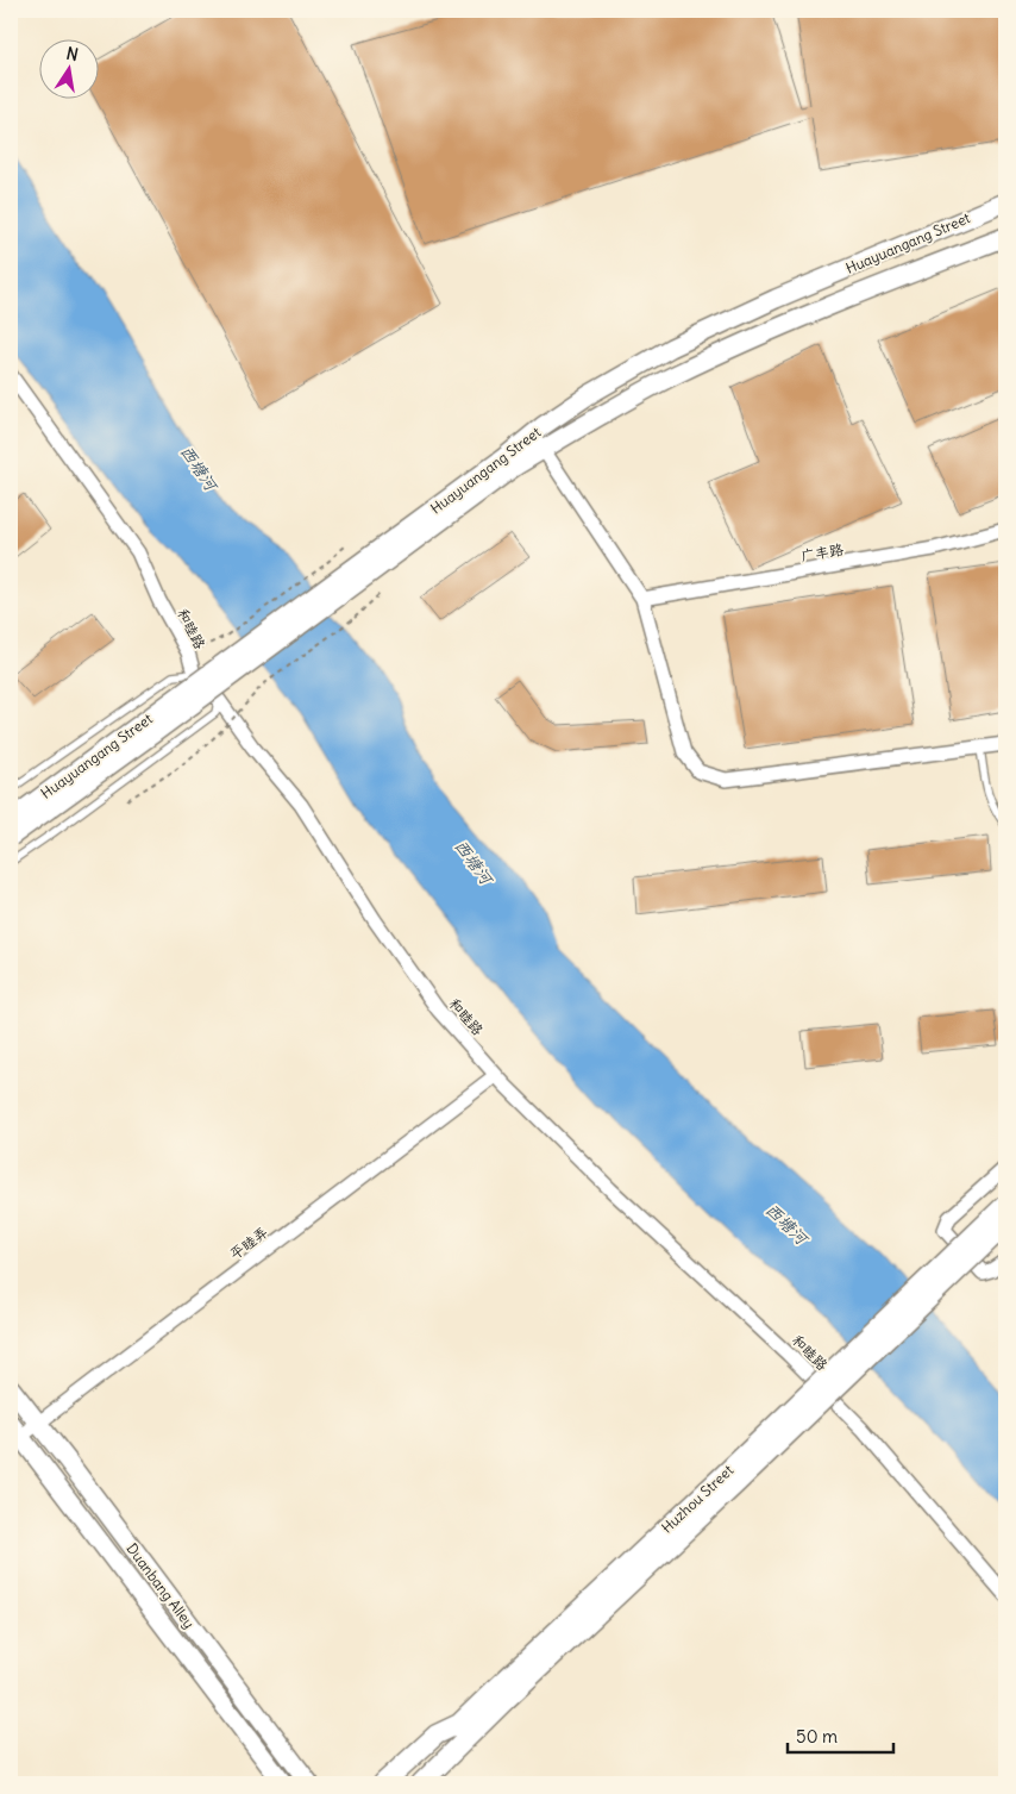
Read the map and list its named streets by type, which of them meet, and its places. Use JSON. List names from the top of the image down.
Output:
{
  "streets": {
    "main road": ["Huzhou Street"],
    "street": [
      "Huayuangang Street",
      "广丰路",
      "和睦路",
      "平睦弄",
      "Duanbang Alley"
    ]
  },
  "crossings": [
    ["和睦路", "平睦弄"],
    ["平睦弄", "Duanbang Alley"]
  ],
  "water": ["西塘河"],
  "scale_bar": "50 m",
  "north": "top"
}
